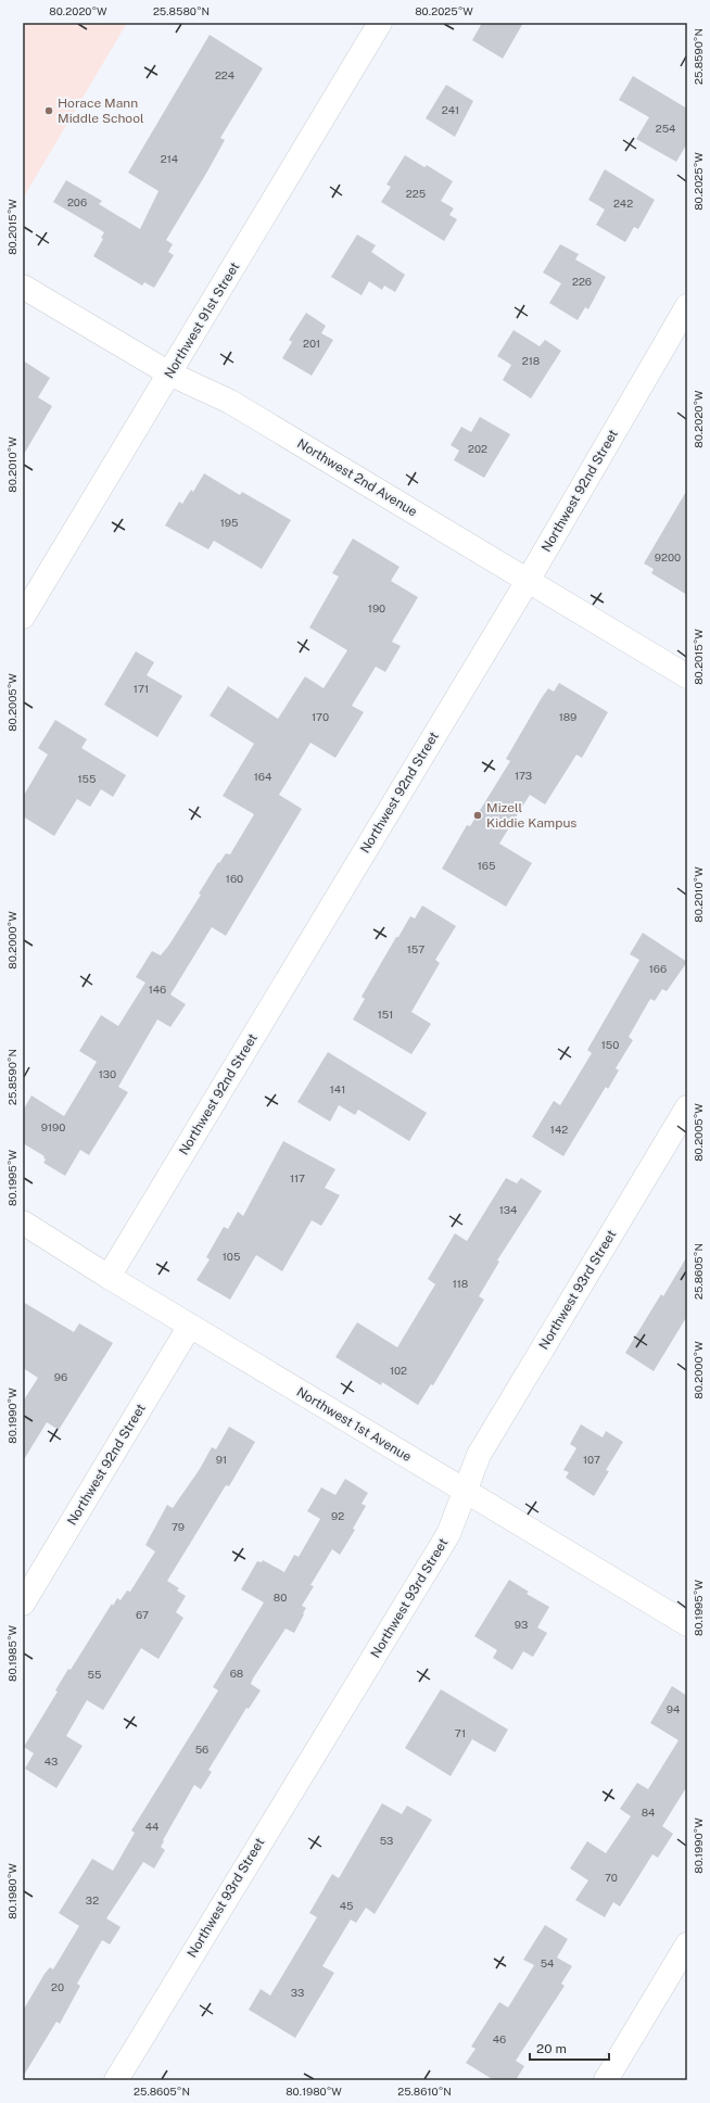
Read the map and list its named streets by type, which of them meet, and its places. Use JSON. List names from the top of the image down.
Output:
{
  "streets": {
    "street": [
      "Northwest 91st Street",
      "Northwest 2nd Avenue",
      "Northwest 92nd Street",
      "Northwest 93rd Street",
      "Northwest 1st Avenue"
    ]
  },
  "crossings": [
    ["Northwest 91st Street", "Northwest 2nd Avenue"],
    ["Northwest 2nd Avenue", "Northwest 92nd Street"],
    ["Northwest 92nd Street", "Northwest 1st Avenue"],
    ["Northwest 93rd Street", "Northwest 1st Avenue"]
  ],
  "places": ["Horace Mann Middle School", "Mizell Kiddie Kampus"],
  "house_numbers": [
    "224",
    "241",
    "254",
    "214",
    "225",
    "206",
    "242",
    "226",
    "201",
    "218",
    "202",
    "195",
    "9200",
    "190",
    "171",
    "170",
    "189",
    "173",
    "164",
    "155",
    "165",
    "160",
    "157",
    "166",
    "146",
    "151",
    "150",
    "130",
    "141",
    "9190",
    "142",
    "117",
    "134",
    "105",
    "118",
    "102",
    "96",
    "91",
    "107",
    "92",
    "79",
    "80",
    "67",
    "93",
    "68",
    "55",
    "94",
    "71",
    "56",
    "43",
    "84",
    "44",
    "53",
    "70",
    "32",
    "45",
    "54",
    "20",
    "33",
    "46"
  ],
  "scale_bar": "20 m",
  "coordinates": [
    "80.2020°W",
    "25.8580°N",
    "80.2025°W",
    "25.8590°N",
    "80.2015°W",
    "80.2010°W",
    "80.2005°W",
    "80.2000°W",
    "80.1995°W",
    "25.8605°N",
    "80.1990°W",
    "80.1985°W",
    "80.1980°W",
    "25.8610°N"
  ]
}
